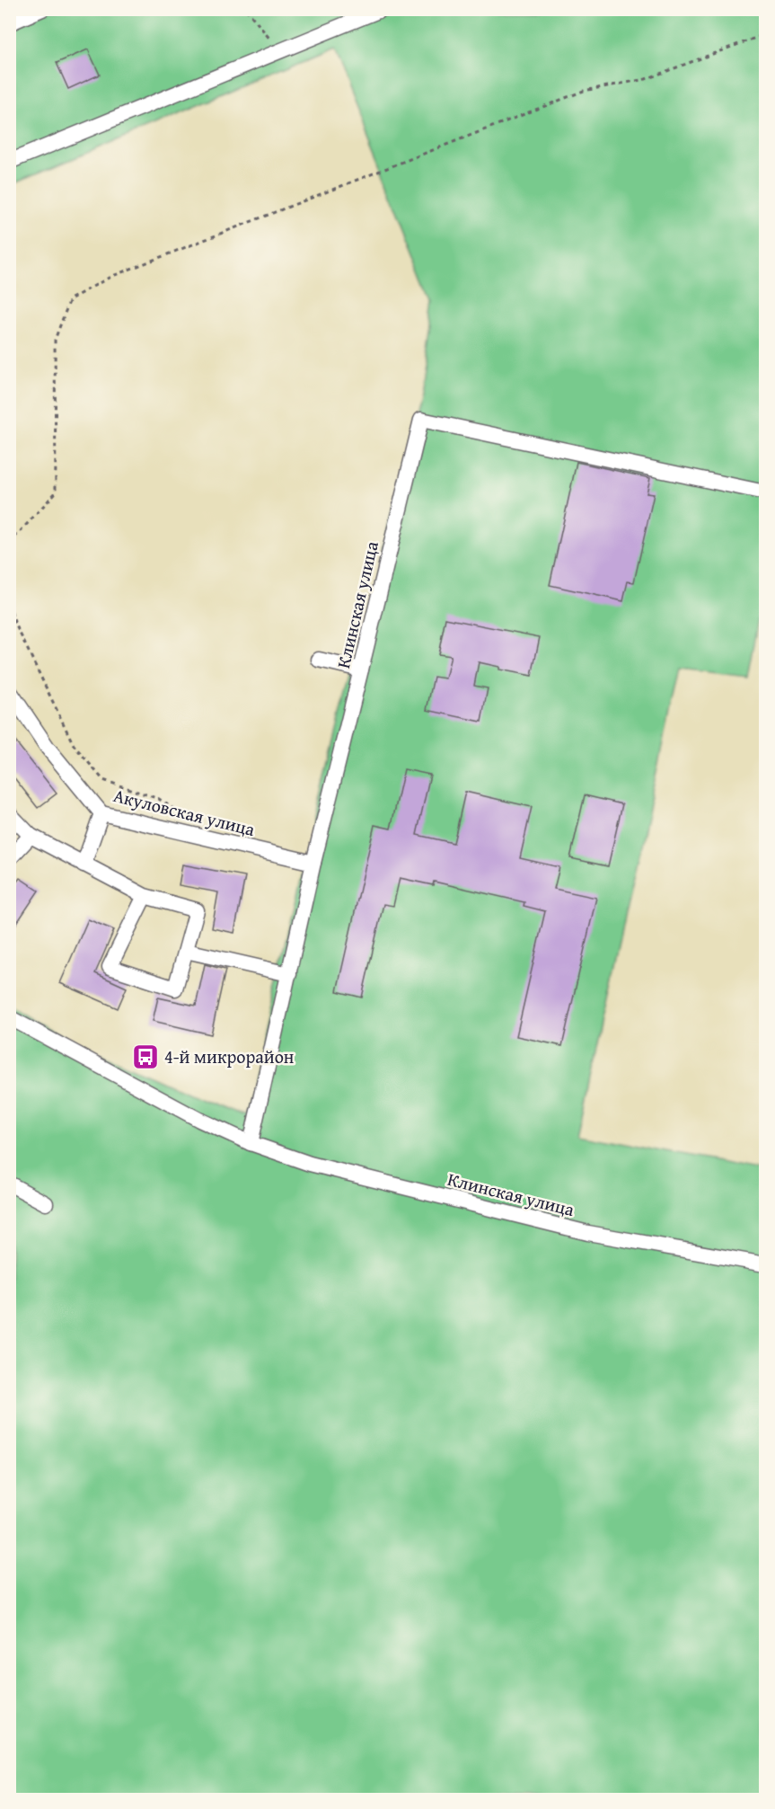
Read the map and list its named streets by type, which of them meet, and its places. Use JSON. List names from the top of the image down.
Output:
{
  "streets": {
    "street": ["Клинская улица", "Акуловская улица"]
  },
  "crossings": [
    ["Клинская улица", "Акуловская улица"]
  ],
  "places": {
    "bus stop": ["4-й микрорайон"]
  }
}
